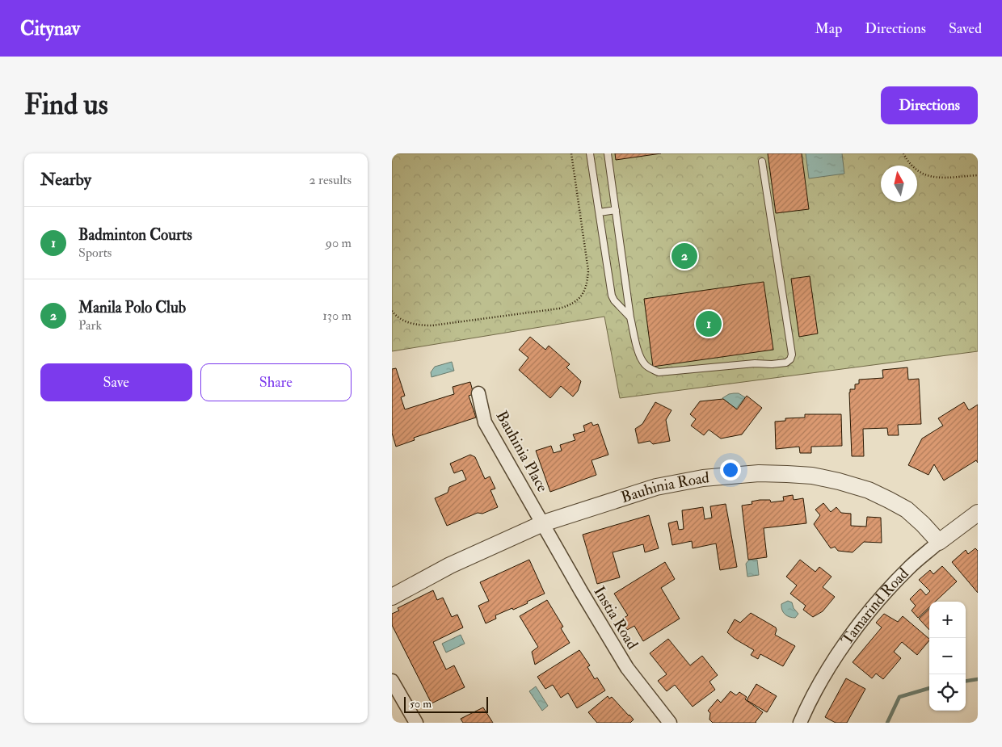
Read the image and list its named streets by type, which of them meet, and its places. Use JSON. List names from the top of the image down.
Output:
{
  "streets": {
    "street": [
      "Bauhinia Place",
      "Bauhinia Road",
      "Tamarind Road",
      "Instia Road"
    ]
  },
  "crossings": [
    ["Bauhinia Place", "Bauhinia Road"],
    ["Bauhinia Place", "Instia Road"],
    ["Bauhinia Road", "Tamarind Road"],
    ["Bauhinia Road", "Instia Road"]
  ],
  "scale_bar": "50 m",
  "north": "top",
  "page": {
    "header": "Citynav",
    "nav": ["Map", "Directions", "Saved"],
    "buttons": [
      "Directions",
      ["Save", "Share"]
    ],
    "title": "Find us",
    "heading": ["Nearby", "2 results"],
    "list": [
      {
        "mark": "1",
        "name": "Badminton Courts",
        "note": "Sports",
        "value": "90 m"
      },
      {
        "mark": "2",
        "name": "Manila Polo Club",
        "note": "Park",
        "value": "130 m"
      }
    ],
    "pins": ["2", "1"],
    "map_buttons": ["+", "−"],
    "scale": "50 m"
  }
}
